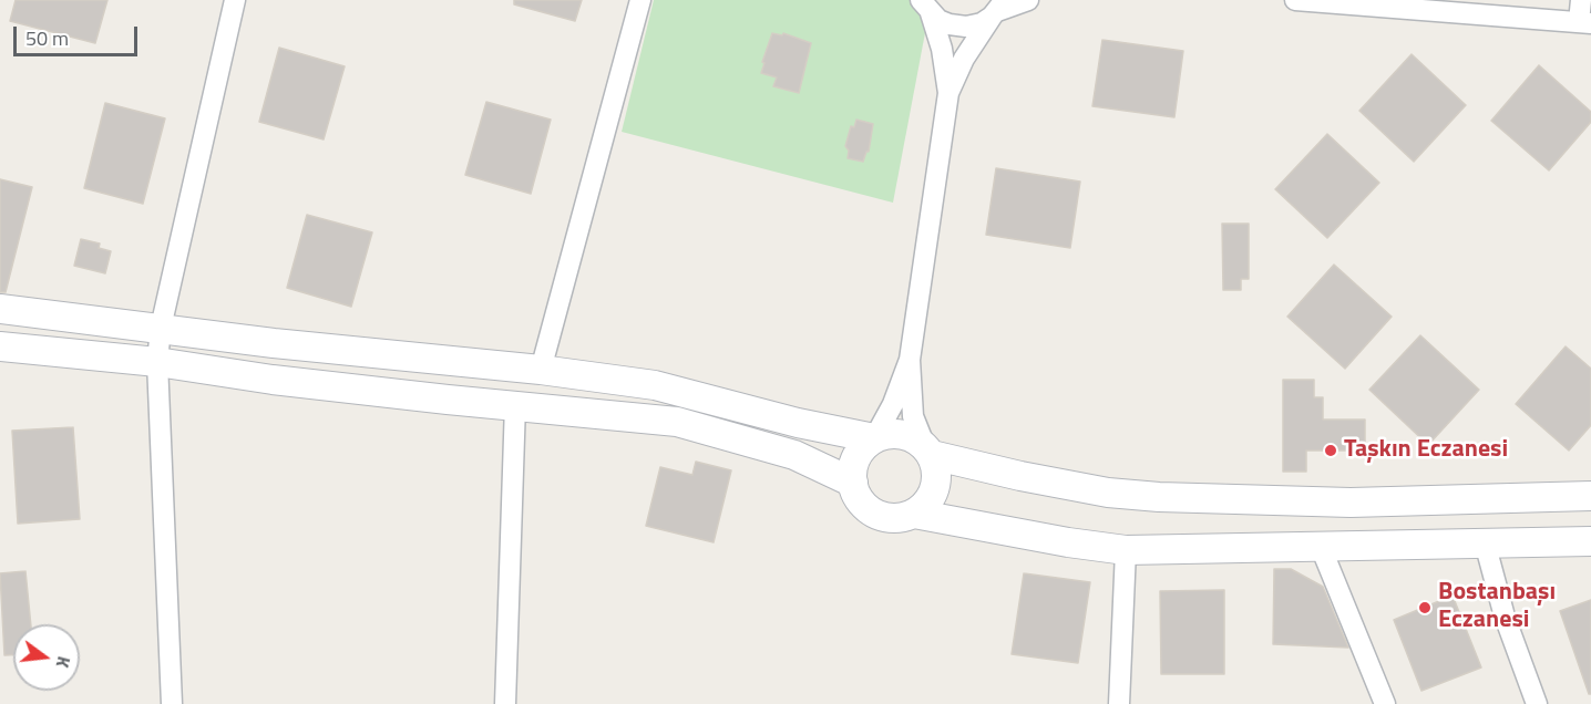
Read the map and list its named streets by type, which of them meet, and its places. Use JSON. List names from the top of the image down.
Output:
{
  "places": ["Taşkın Eczanesi", "Bostanbaşı Eczanesi"],
  "scale_bar": "50 m",
  "north": "right"
}
